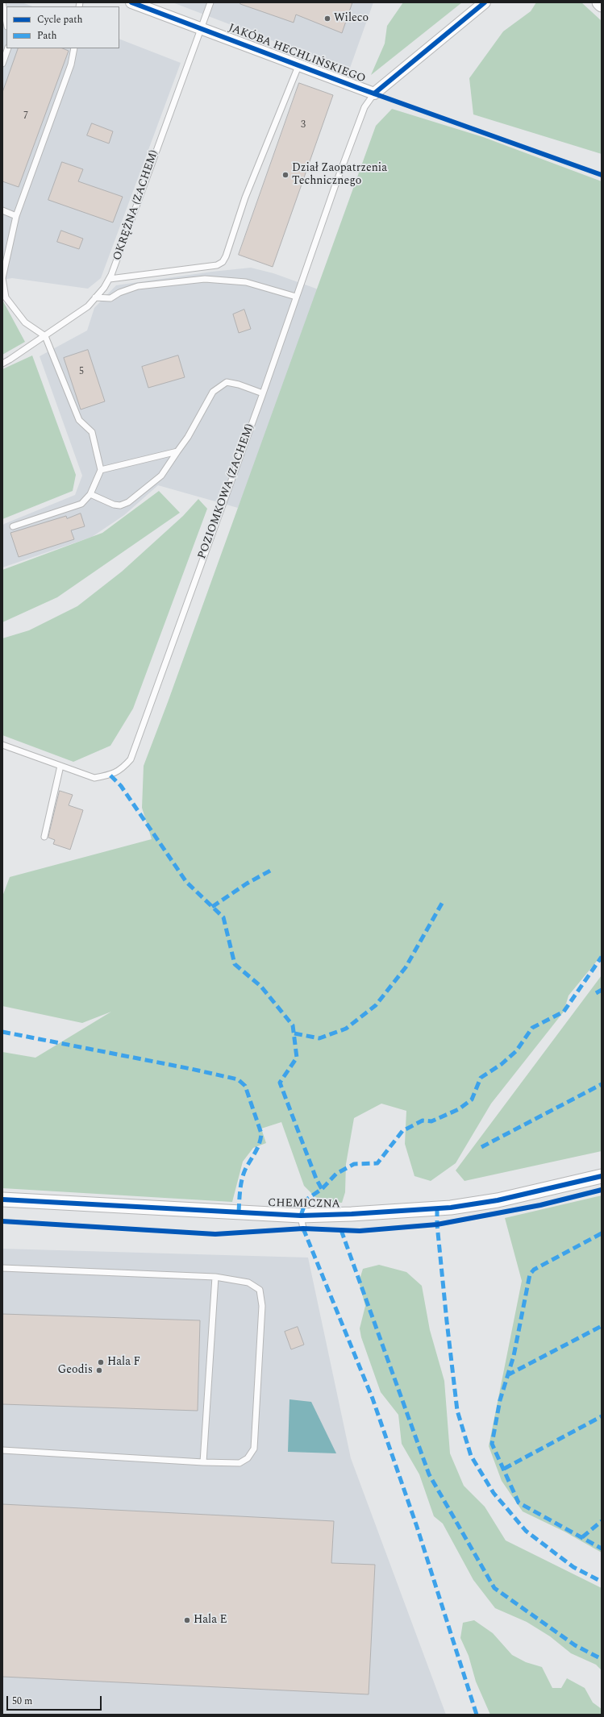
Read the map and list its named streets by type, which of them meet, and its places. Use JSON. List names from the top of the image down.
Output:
{
  "streets": {
    "street": ["JAKÓBA HECHLIŃSKIEGO", "CHEMICZNA"],
    "lane": ["OKRĘŻNA (ZACHEM)", "POZIOMKOWA (ZACHEM)"]
  },
  "crossings": [
    ["JAKÓBA HECHLIŃSKIEGO", "OKRĘŻNA (ZACHEM)"],
    ["JAKÓBA HECHLIŃSKIEGO", "POZIOMKOWA (ZACHEM)"]
  ],
  "places": [
    "Wileco",
    "Dział Zaopatrzenia Technicznego",
    "Hala F",
    "Geodis",
    "Hala E"
  ],
  "house_numbers": ["7", "3", "5"],
  "legend": ["Cycle path", "Path"],
  "scale_bar": "50 m"
}
